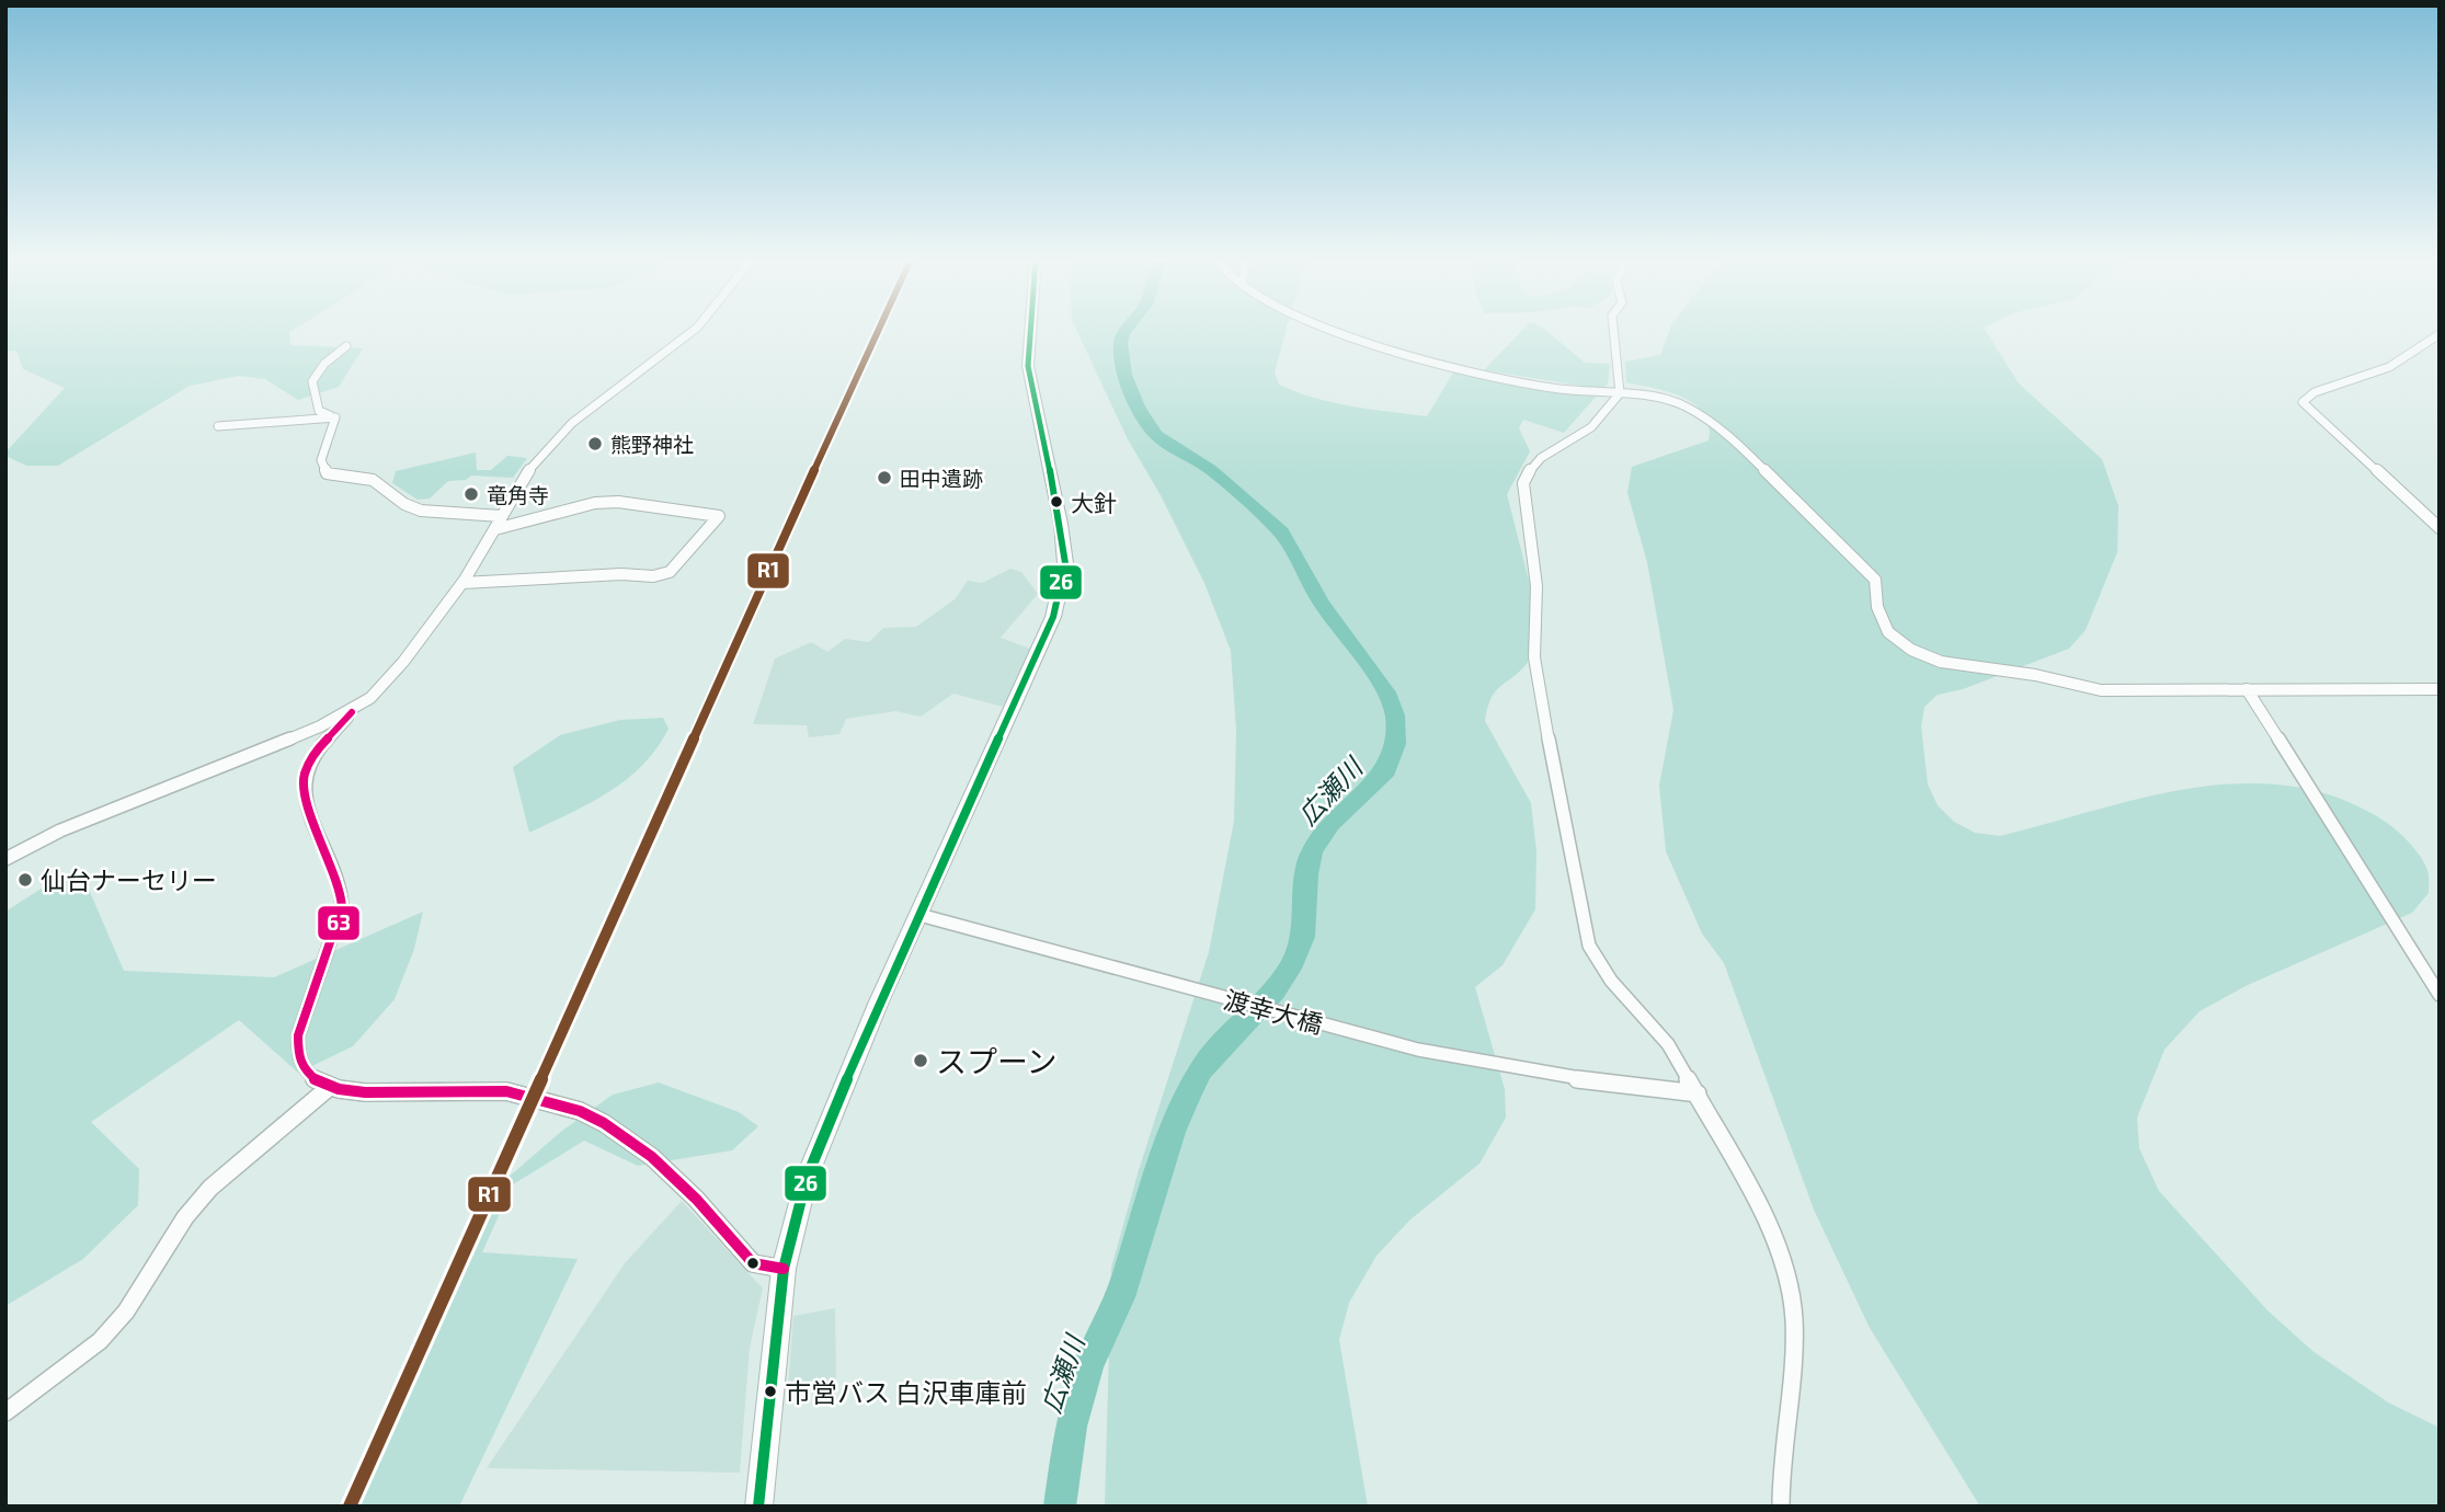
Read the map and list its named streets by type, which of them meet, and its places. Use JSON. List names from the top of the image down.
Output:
{
  "streets": {
    "street": ["渡幸大橋"]
  },
  "water": ["広瀬川"],
  "places": [
    "熊野神社",
    "田中遺跡",
    "竜角寺",
    "大針",
    "仙台ナーセリー",
    "スプーン",
    "市営バス 白沢車庫前"
  ],
  "lines": ["transit line R1", "transit line 26", "transit line 63"]
}
